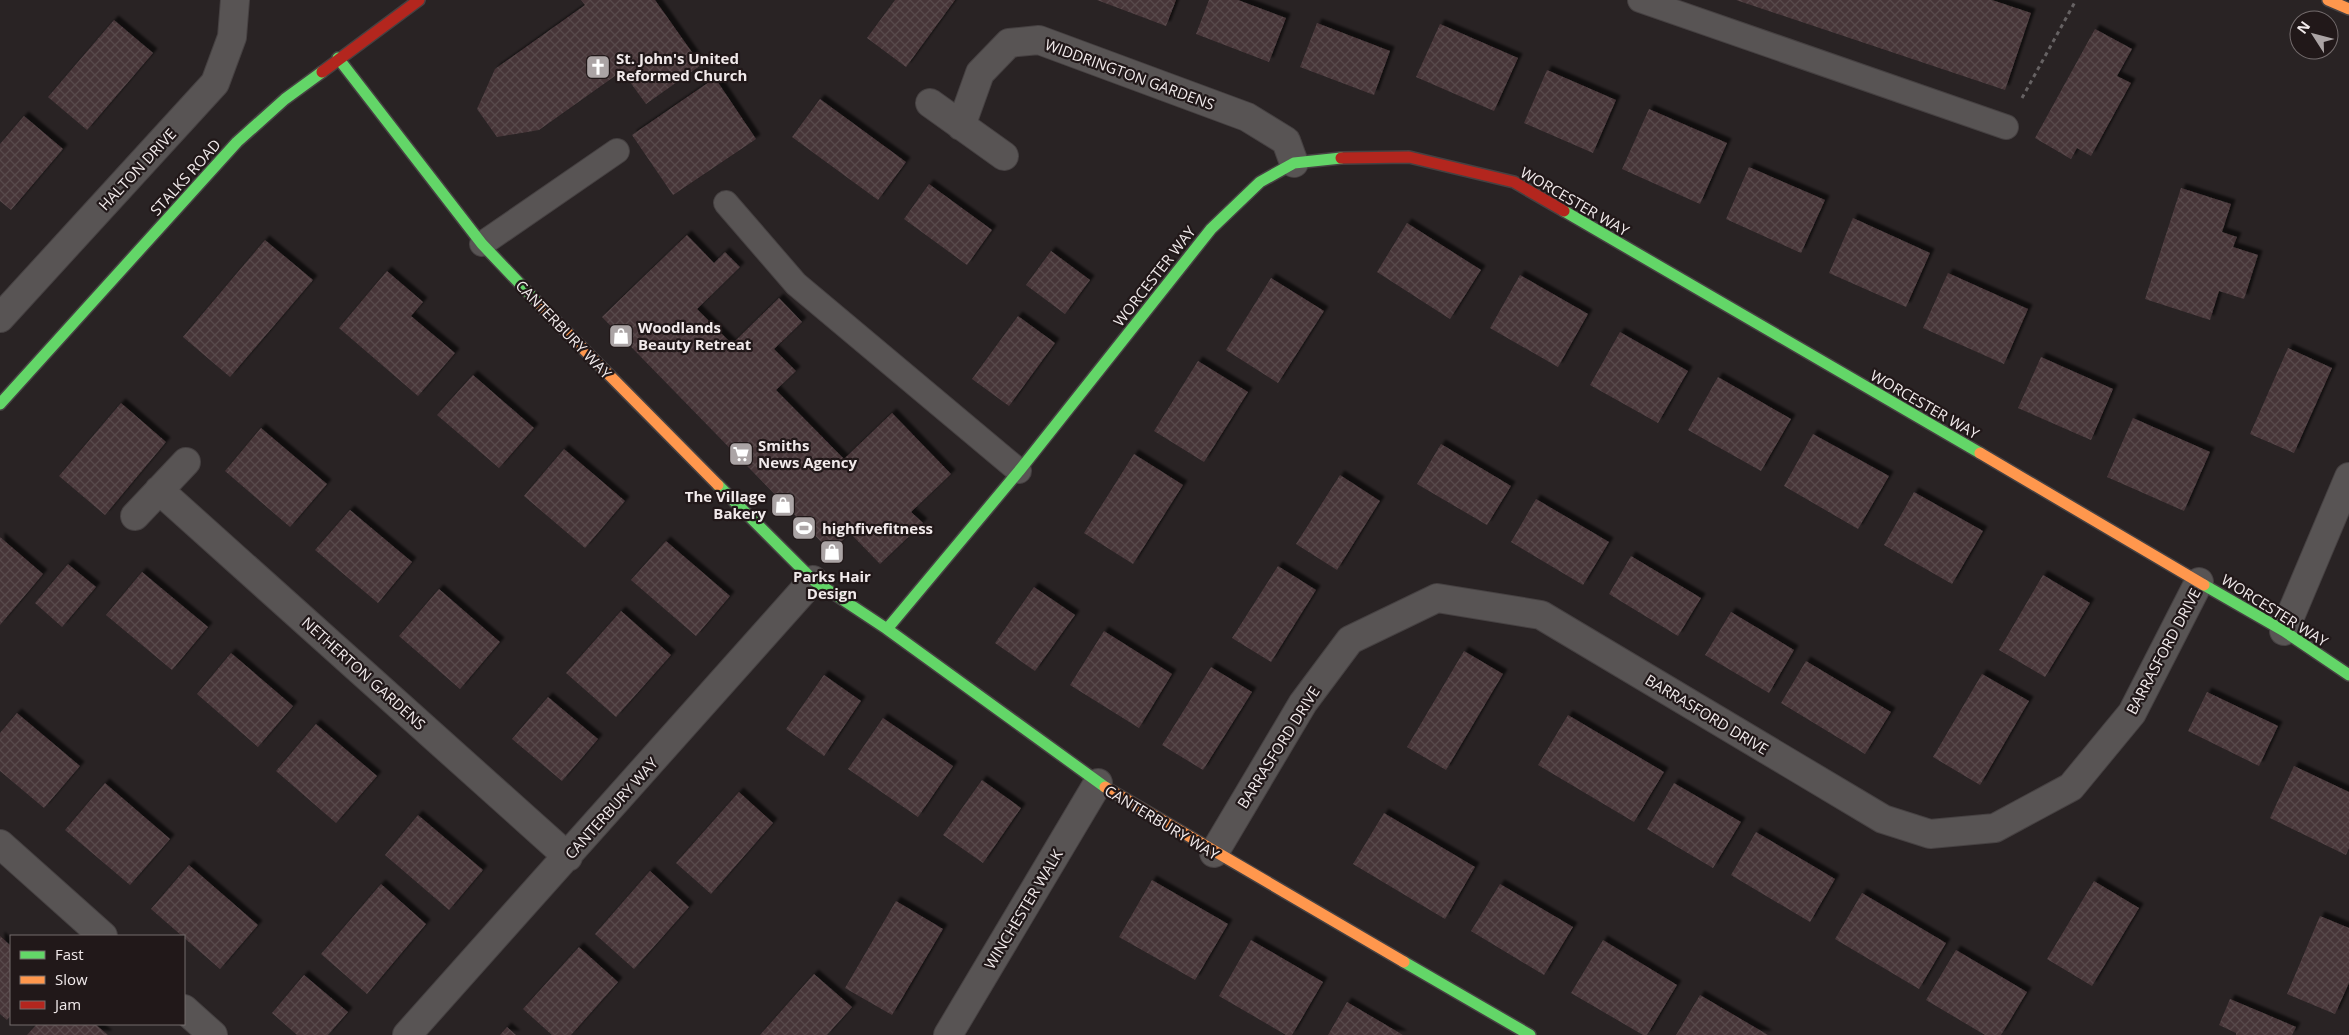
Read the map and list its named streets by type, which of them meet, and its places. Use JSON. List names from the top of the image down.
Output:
{
  "streets": {
    "street": [
      "WIDDRINGTON GARDENS",
      "HALTON DRIVE",
      "STALKS ROAD",
      "WORCESTER WAY",
      "CANTERBURY WAY",
      "BARRASFORD DRIVE",
      "NETHERTON GARDENS",
      "WINCHESTER WALK"
    ]
  },
  "crossings": [
    ["WIDDRINGTON GARDENS", "WORCESTER WAY"],
    ["STALKS ROAD", "CANTERBURY WAY"],
    ["WORCESTER WAY", "CANTERBURY WAY"],
    ["WORCESTER WAY", "BARRASFORD DRIVE"],
    ["CANTERBURY WAY", "BARRASFORD DRIVE"],
    ["CANTERBURY WAY", "NETHERTON GARDENS"],
    ["CANTERBURY WAY", "WINCHESTER WALK"]
  ],
  "places": {
    "church": ["St. John's United Reformed Church"],
    "shop": ["Woodlands Beauty Retreat", "The Village Bakery", "Parks Hair Design"],
    "supermarket": ["Smiths News Agency"],
    "sports": ["highfivefitness"]
  },
  "legend": ["Fast", "Slow", "Jam"],
  "north": "top left"
}
